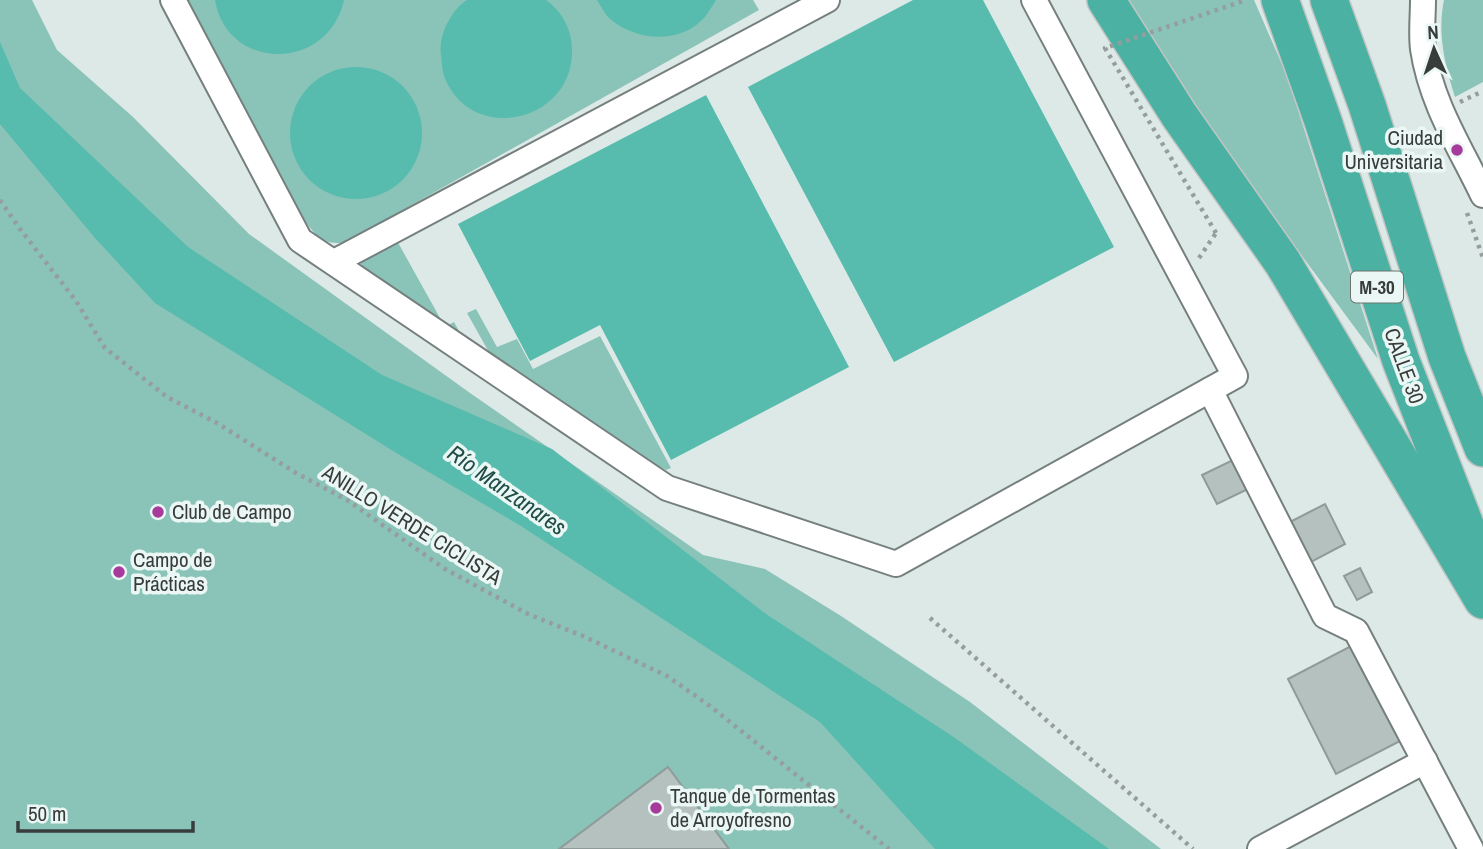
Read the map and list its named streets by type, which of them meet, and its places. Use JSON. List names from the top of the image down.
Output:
{
  "streets": {
    "highway": ["M-30", "CALLE 30"],
    "path": ["ANILLO VERDE CICLISTA"]
  },
  "water": ["Río Manzanares"],
  "places": [
    "Ciudad Universitaria",
    "Club de Campo",
    "Campo de Prácticas",
    "Tanque de Tormentas de Arroyofresno"
  ],
  "scale_bar": "50 m",
  "north": "top"
}
